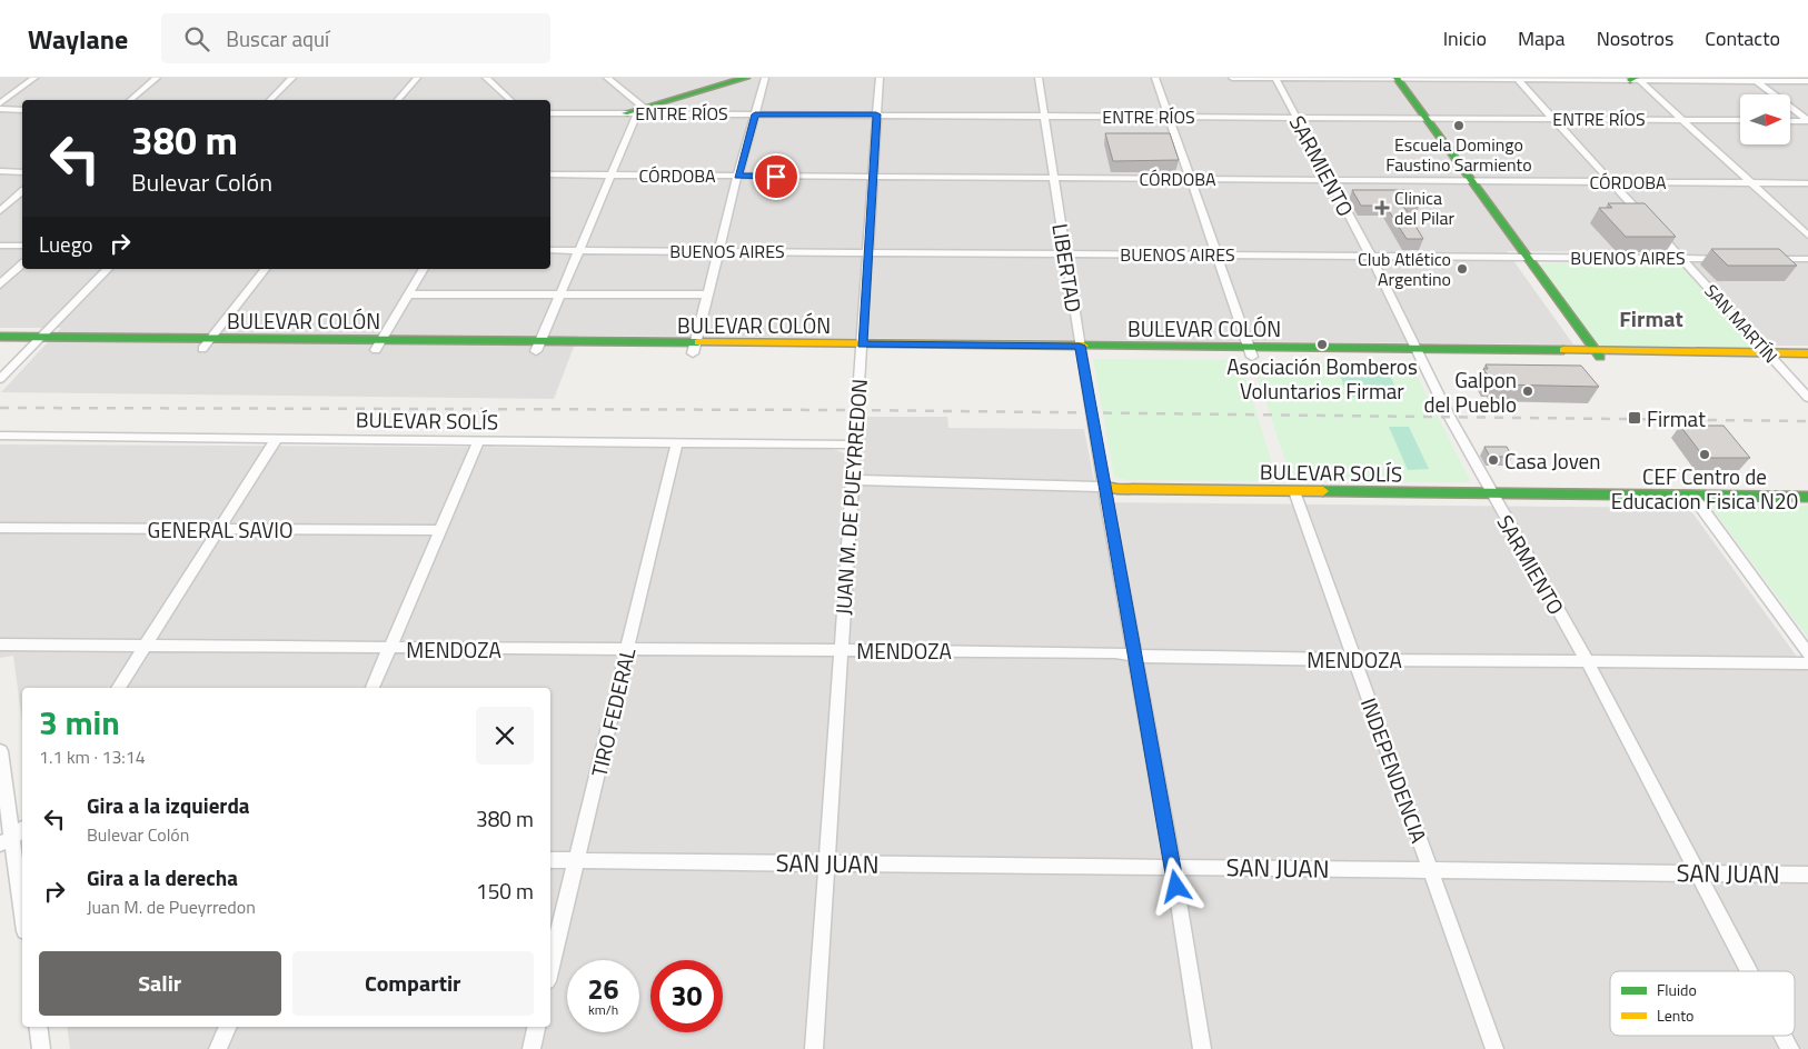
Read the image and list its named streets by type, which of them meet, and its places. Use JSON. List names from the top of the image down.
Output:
{
  "streets": {
    "main road": ["BULEVAR COLÓN", "BULEVAR SOLÍS"],
    "street": [
      "ENTRE RÍOS",
      "SARMIENTO",
      "CÓRDOBA",
      "BUENOS AIRES",
      "LIBERTAD",
      "SAN MARTÍN",
      "JUAN M. DE PUEYRREDON",
      "GENERAL SAVIO",
      "MENDOZA",
      "TIRO FEDERAL",
      "INDEPENDENCIA",
      "SAN JUAN"
    ]
  },
  "crossings": [
    ["ENTRE RÍOS", "SARMIENTO"],
    ["ENTRE RÍOS", "LIBERTAD"],
    ["ENTRE RÍOS", "JUAN M. DE PUEYRREDON"],
    ["SARMIENTO", "CÓRDOBA"],
    ["SARMIENTO", "BUENOS AIRES"],
    ["SARMIENTO", "BULEVAR COLÓN"],
    ["SARMIENTO", "BULEVAR SOLÍS"],
    ["SARMIENTO", "MENDOZA"],
    ["SARMIENTO", "SAN JUAN"],
    ["CÓRDOBA", "LIBERTAD"],
    ["CÓRDOBA", "JUAN M. DE PUEYRREDON"],
    ["BUENOS AIRES", "LIBERTAD"],
    ["BUENOS AIRES", "SAN MARTÍN"],
    ["BUENOS AIRES", "JUAN M. DE PUEYRREDON"],
    ["LIBERTAD", "BULEVAR COLÓN"],
    ["LIBERTAD", "BULEVAR SOLÍS"],
    ["LIBERTAD", "MENDOZA"],
    ["LIBERTAD", "SAN JUAN"],
    ["BULEVAR COLÓN", "SAN MARTÍN"],
    ["BULEVAR COLÓN", "JUAN M. DE PUEYRREDON"],
    ["BULEVAR SOLÍS", "JUAN M. DE PUEYRREDON"],
    ["BULEVAR SOLÍS", "TIRO FEDERAL"],
    ["BULEVAR SOLÍS", "INDEPENDENCIA"],
    ["JUAN M. DE PUEYRREDON", "MENDOZA"],
    ["JUAN M. DE PUEYRREDON", "SAN JUAN"],
    ["MENDOZA", "TIRO FEDERAL"],
    ["MENDOZA", "INDEPENDENCIA"],
    ["TIRO FEDERAL", "SAN JUAN"],
    ["INDEPENDENCIA", "SAN JUAN"]
  ],
  "districts": ["Firmat"],
  "places": {
    "other": [
      "Escuela Domingo Faustino Sarmiento",
      "Club Atlético Argentino",
      "Asociación Bomberos Voluntarios Firmar",
      "Galpon del Pueblo",
      "CEF Centro de Educacion Fisica N20",
      "Casa Joven"
    ],
    "health": ["Clinica del Pilar"],
    "transit": ["Firmat"]
  },
  "legend": ["Fluido", "Lento"],
  "north": "right",
  "page": {
    "header": "Waylane",
    "search": "Buscar aquí",
    "nav": [
      "Inicio",
      "Mapa",
      "Nosotros",
      "Contacto"
    ],
    "turn": ["380 m", "Bulevar Colón"],
    "then": "Luego",
    "heading": ["3 min", "1.1 km · 13:14"],
    "list": [
      {
        "name": "Gira a la izquierda",
        "note": "Bulevar Colón",
        "value": "380 m"
      },
      {
        "name": "Gira a la derecha",
        "note": "Juan M. de Pueyrredon",
        "value": "150 m"
      }
    ],
    "buttons": ["Salir", "Compartir"],
    "speed": "26 km/h",
    "limit": "30"
  }
}
